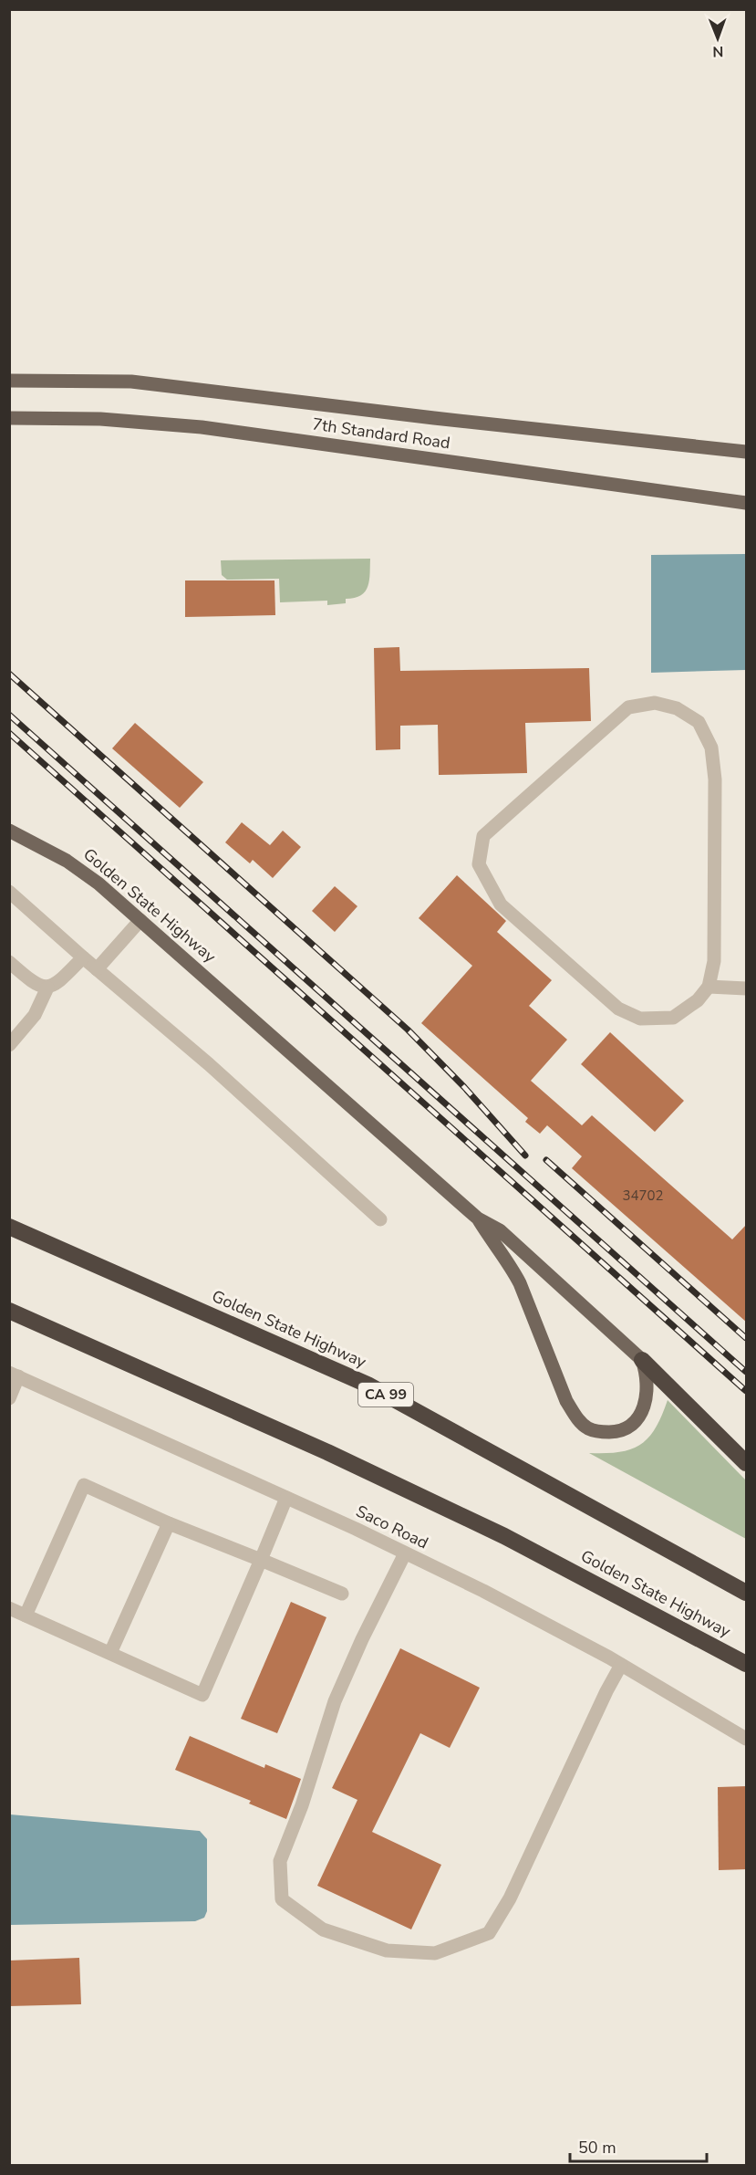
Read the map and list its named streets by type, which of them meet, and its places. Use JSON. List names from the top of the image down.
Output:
{
  "streets": {
    "highway": ["Golden State Highway", "CA 99"],
    "main road": ["7th Standard Road"],
    "street": ["Saco Road"]
  },
  "house_numbers": ["34702"],
  "scale_bar": "50 m",
  "north": "bottom"
}
